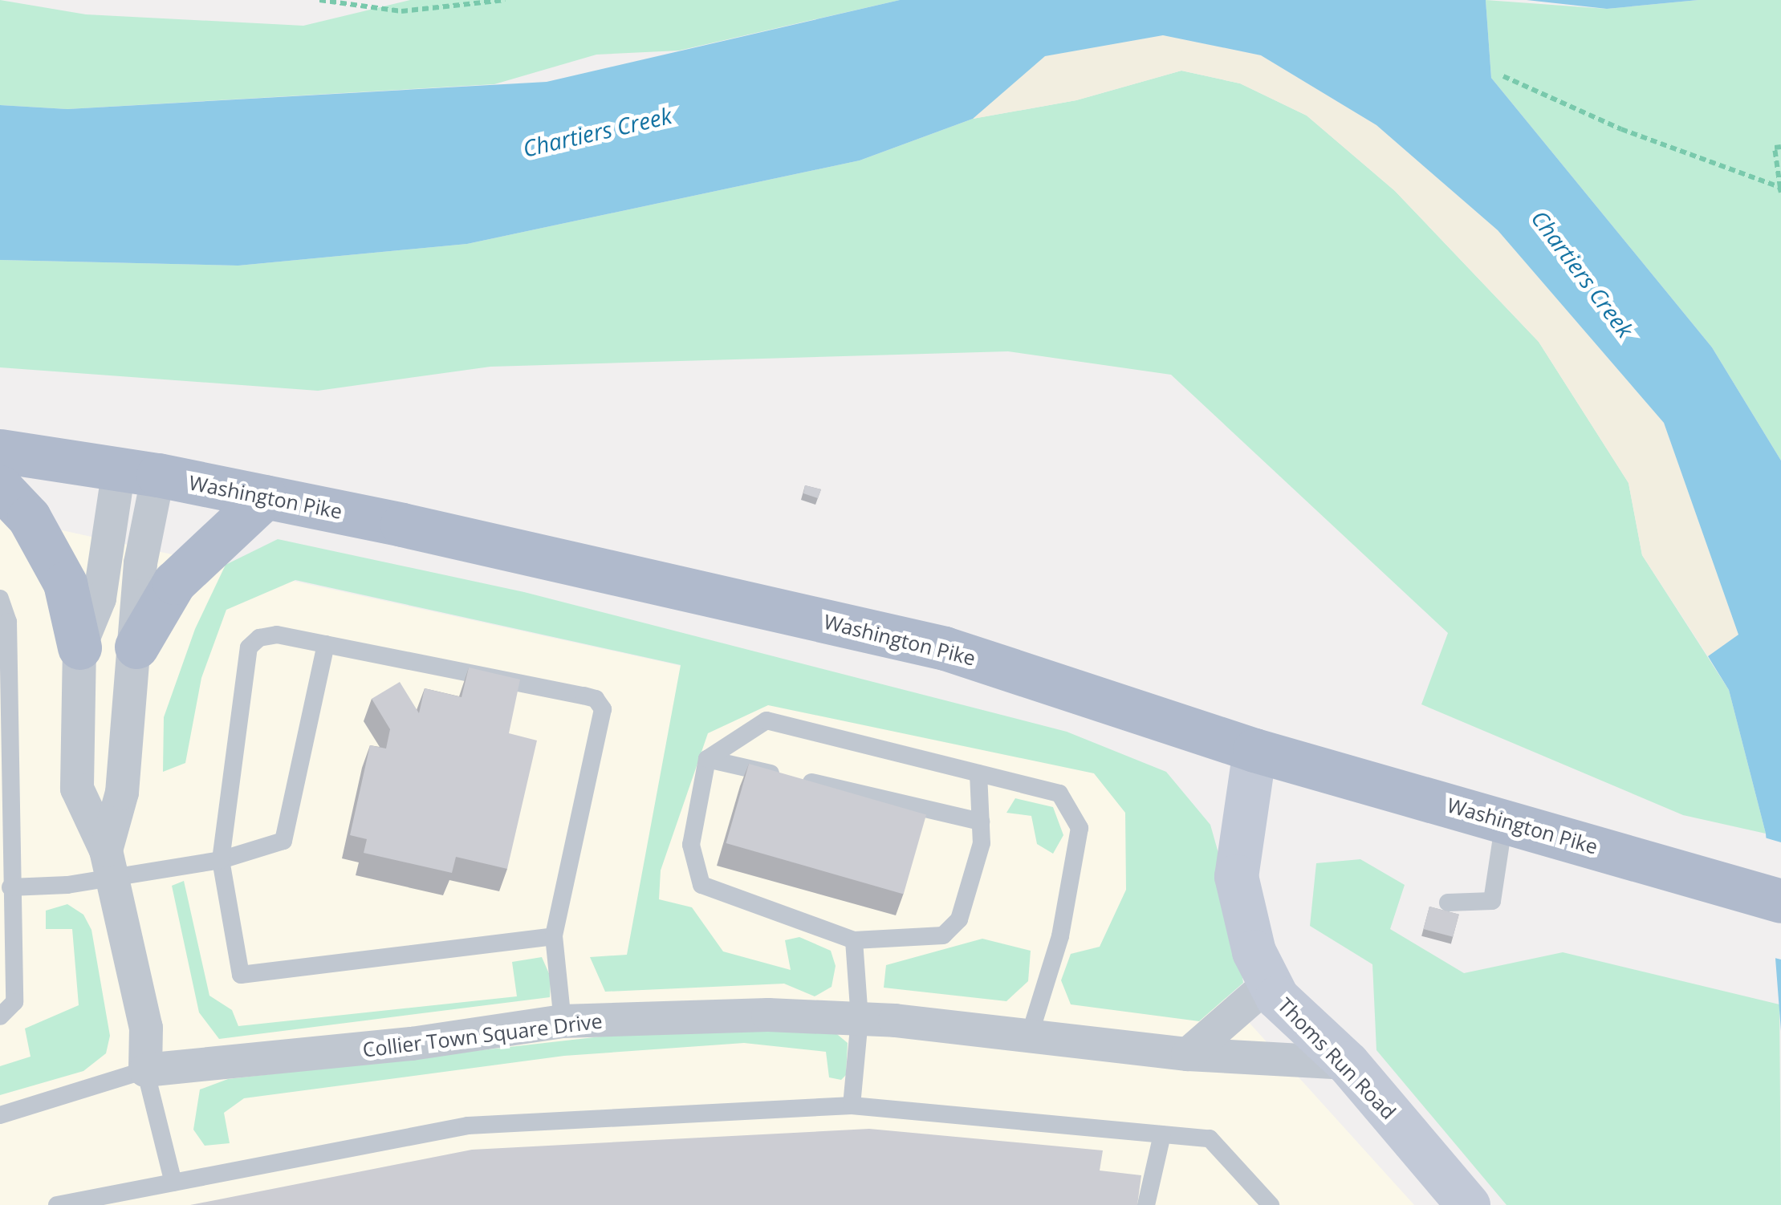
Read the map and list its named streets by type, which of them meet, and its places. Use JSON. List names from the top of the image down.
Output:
{
  "streets": {
    "main road": ["Washington Pike"],
    "street": ["Collier Town Square Drive", "Thoms Run Road"]
  },
  "crossings": [
    ["Washington Pike", "Thoms Run Road"],
    ["Collier Town Square Drive", "Thoms Run Road"]
  ],
  "water": ["Chartiers Creek"]
}
